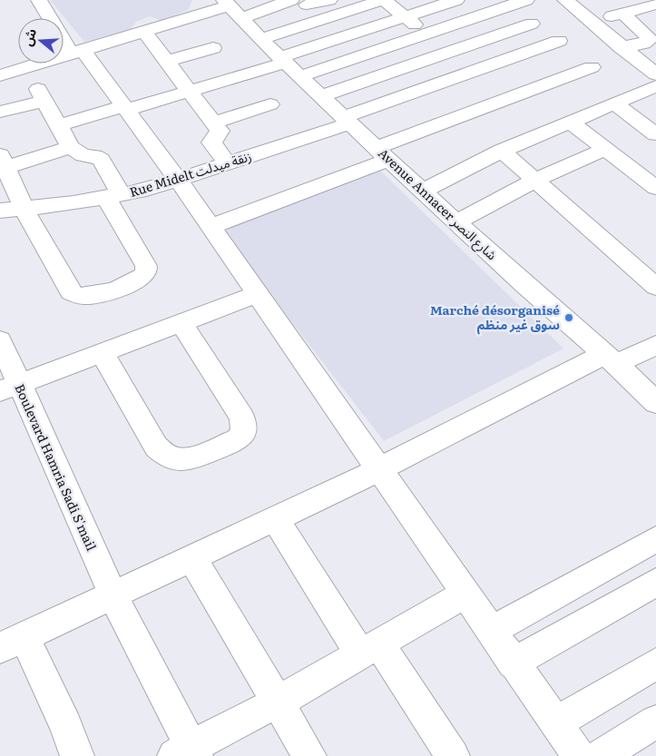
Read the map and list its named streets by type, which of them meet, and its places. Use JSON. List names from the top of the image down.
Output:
{
  "streets": {
    "street": ["Rue Midelt زنقة ميدلت", "Avenue Annacer شارع النصر", "Boulevard Hamria Sadi S'mail"]
  },
  "crossings": [
    ["Rue Midelt زنقة ميدلت", "Avenue Annacer شارع النصر"]
  ],
  "places": ["Marché désorganisé سوق غير منظم"],
  "north": "left"
}
